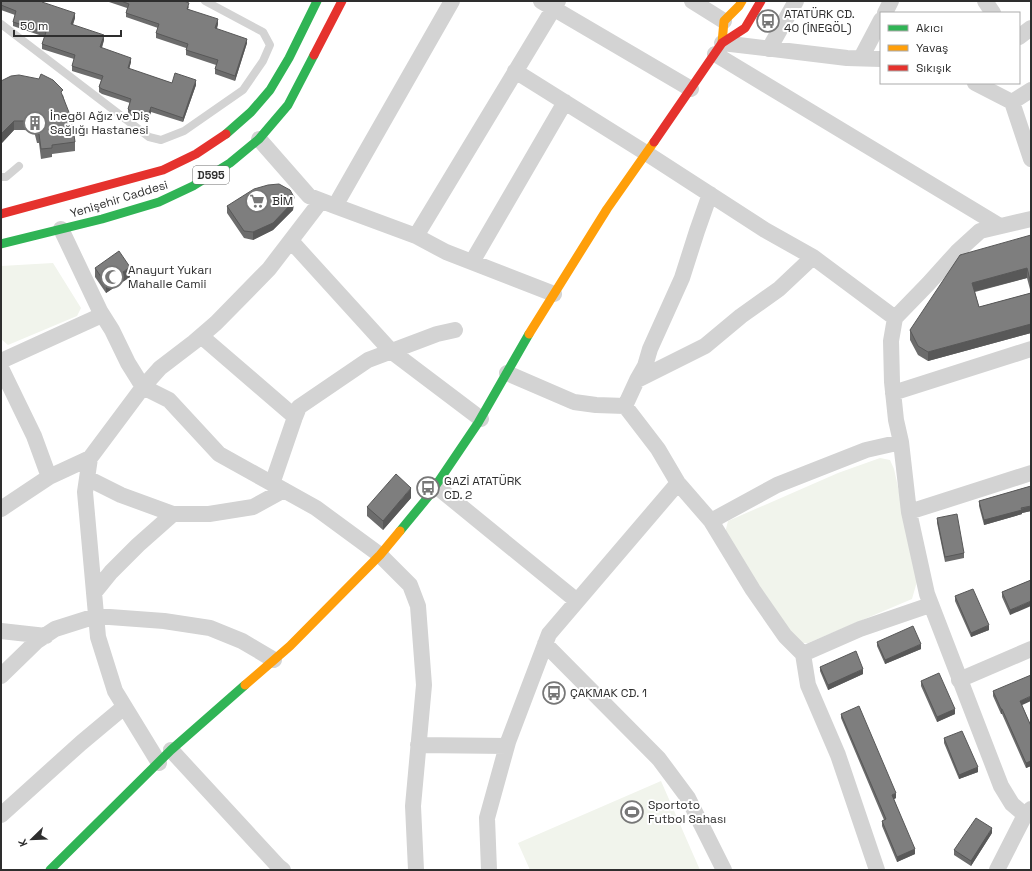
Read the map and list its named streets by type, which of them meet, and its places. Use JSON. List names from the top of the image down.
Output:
{
  "streets": {
    "main road": ["D595", "Yenişehir Caddesi"]
  },
  "places": {
    "bus stop": ["ATATÜRK CD. 40 (İNEGÖL)", "GAZİ ATATÜRK CD. 2", "ÇAKMAK CD. 1"],
    "building": ["İnegöl Ağız ve Diş Sağlığı Hastanesi"],
    "supermarket": ["BİM"],
    "mosque": ["Anayurt Yukarı Mahalle Camii"],
    "sports": ["Sportoto Futbol Sahası"]
  },
  "legend": ["Akıcı", "Yavaş", "Sıkışık"],
  "scale_bar": "50 m",
  "north": "bottom left"
}
